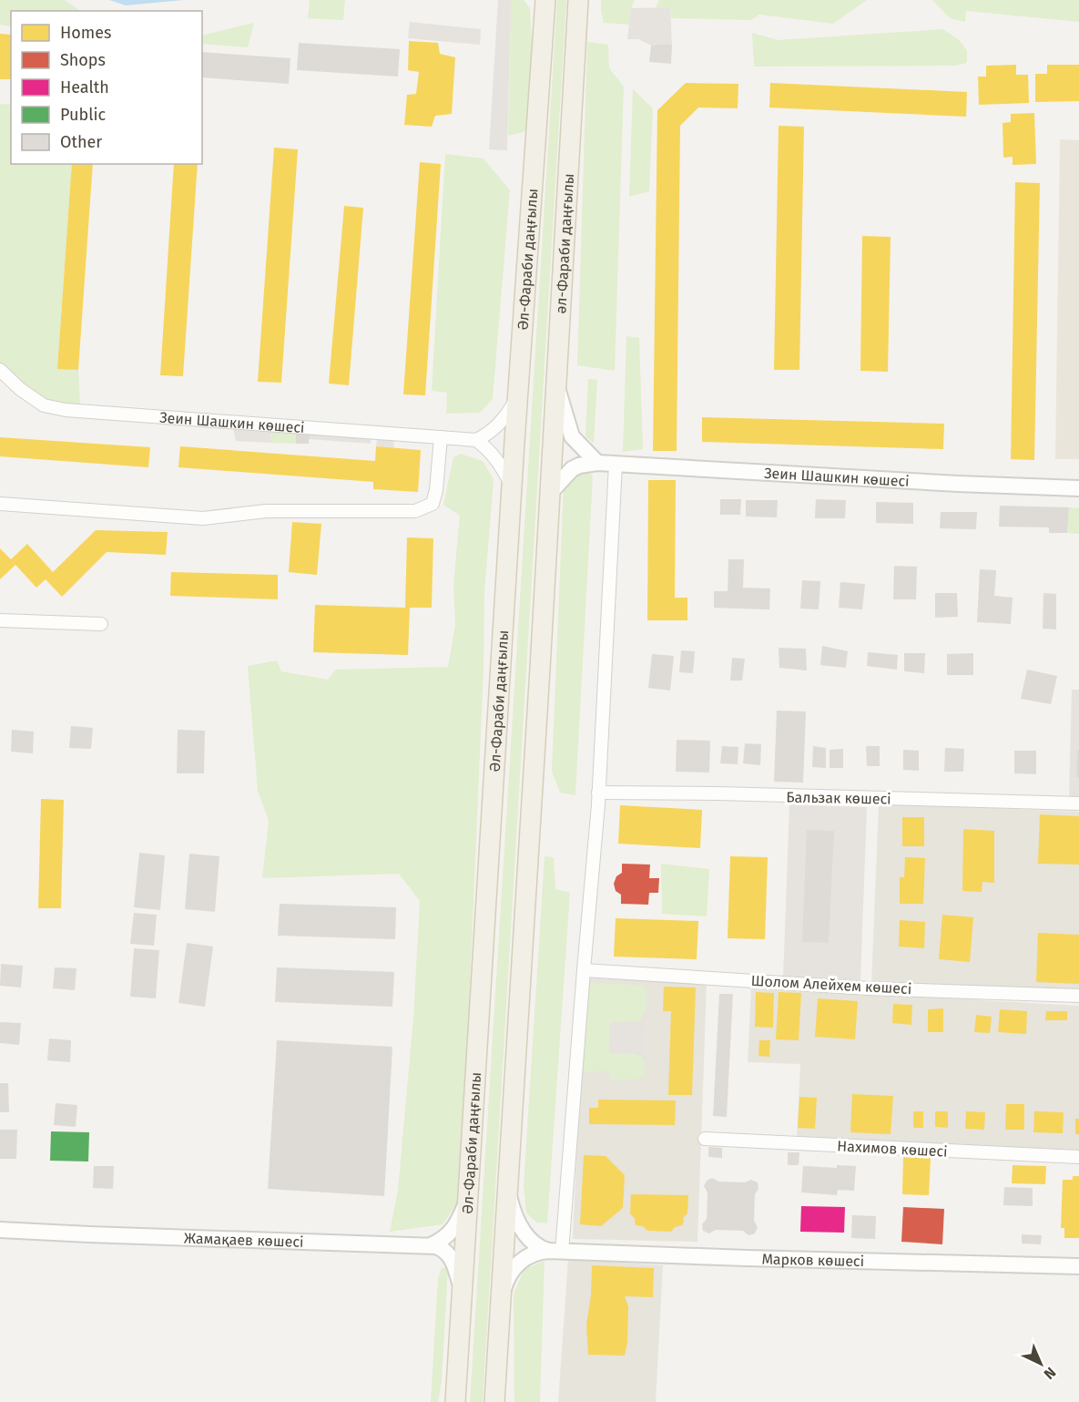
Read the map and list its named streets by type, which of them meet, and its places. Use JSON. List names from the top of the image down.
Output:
{
  "streets": {
    "main road": ["әл-Фараби даңғылы", "Әл-Фараби даңғылы"],
    "street": [
      "Зеин Шашкин көшесі",
      "Бальзак көшесі",
      "Шолом Алейхем көшесі",
      "Нахимов көшесі",
      "Жамақаев көшесі",
      "Марков көшесі"
    ]
  },
  "crossings": [
    ["әл-Фараби даңғылы", "Зеин Шашкин көшесі"]
  ],
  "legend": [
    "Homes",
    "Shops",
    "Health",
    "Public",
    "Other"
  ],
  "north": "bottom right"
}
